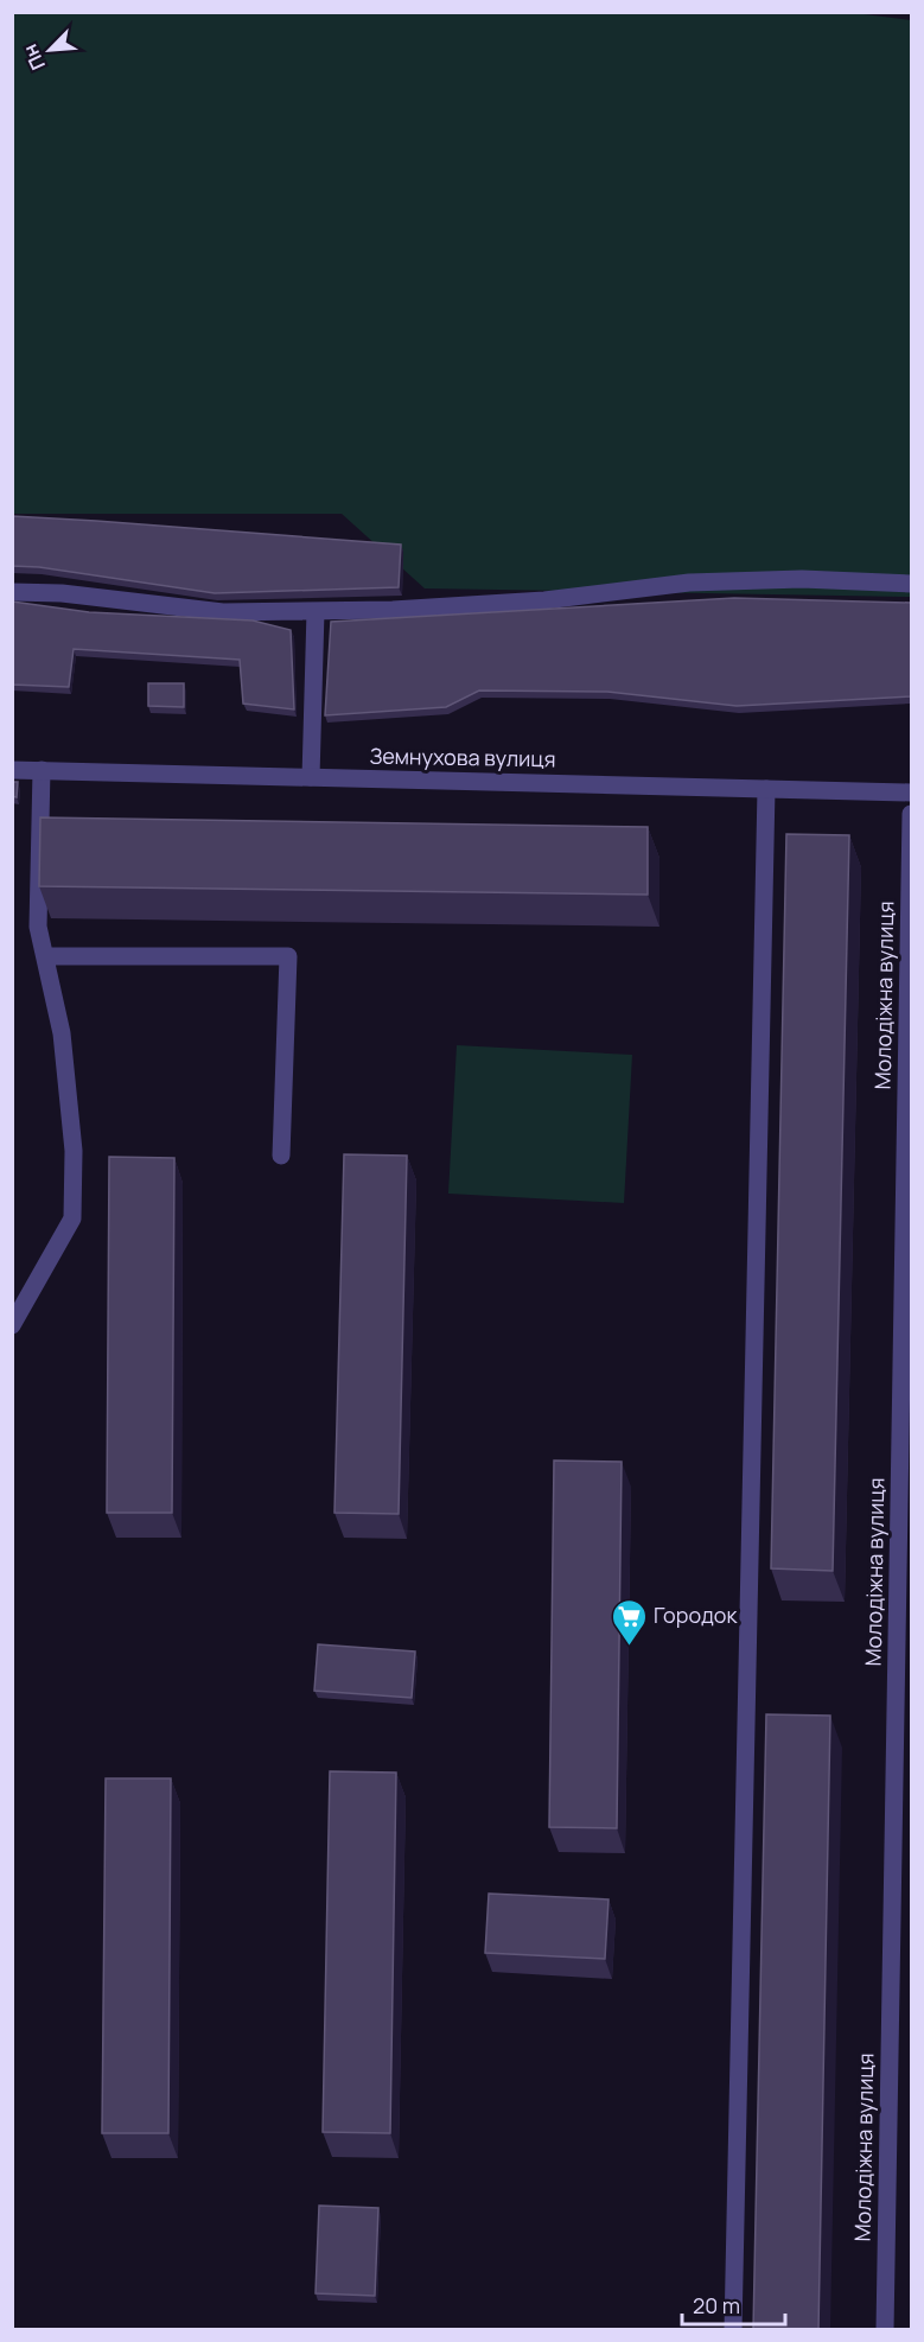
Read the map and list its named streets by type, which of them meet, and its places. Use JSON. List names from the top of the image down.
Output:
{
  "streets": {
    "street": ["Земнухова вулиця", "Молодіжна вулиця"]
  },
  "places": {
    "supermarket": ["Городок"]
  },
  "scale_bar": "20 m",
  "north": "bottom left"
}
